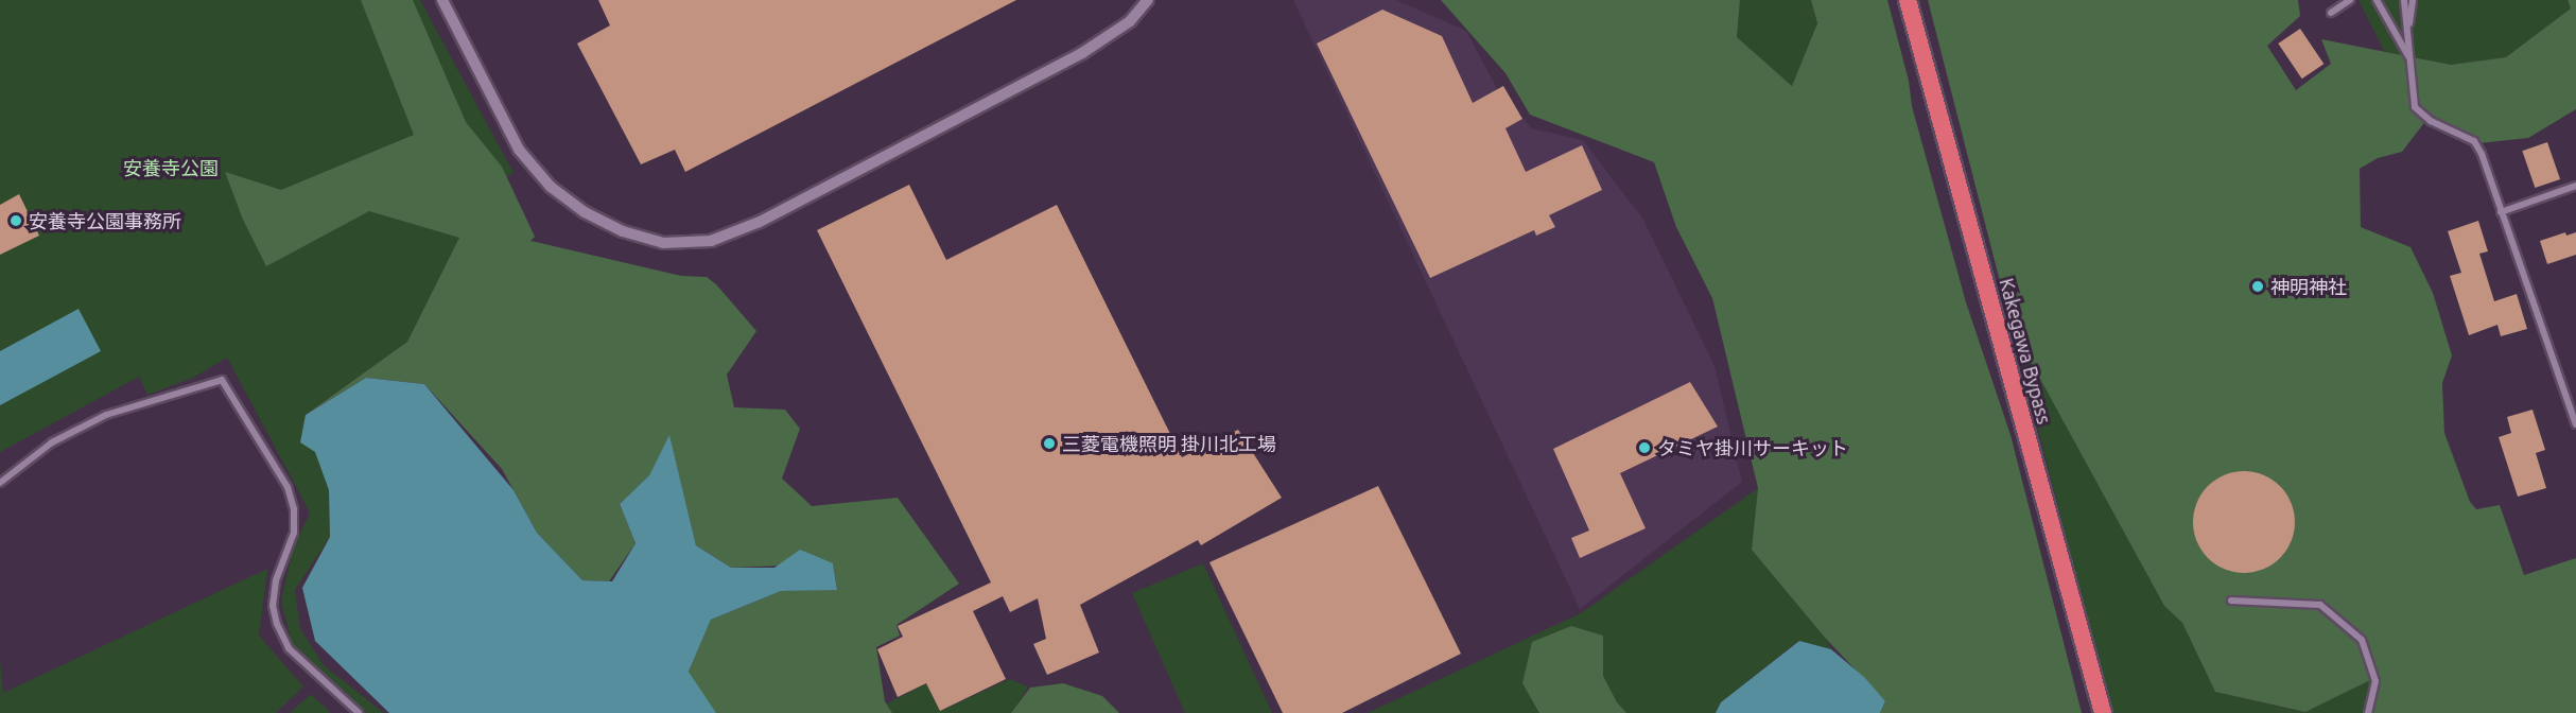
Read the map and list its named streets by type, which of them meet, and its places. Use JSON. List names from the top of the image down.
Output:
{
  "streets": {
    "highway": ["Kakegawa Bypass"]
  },
  "parks": ["安養寺公園"],
  "places": [
    "安養寺公園事務所",
    "神明神社",
    "三菱電機照明 掛川北工場",
    "タミヤ掛川サーキット"
  ]
}
